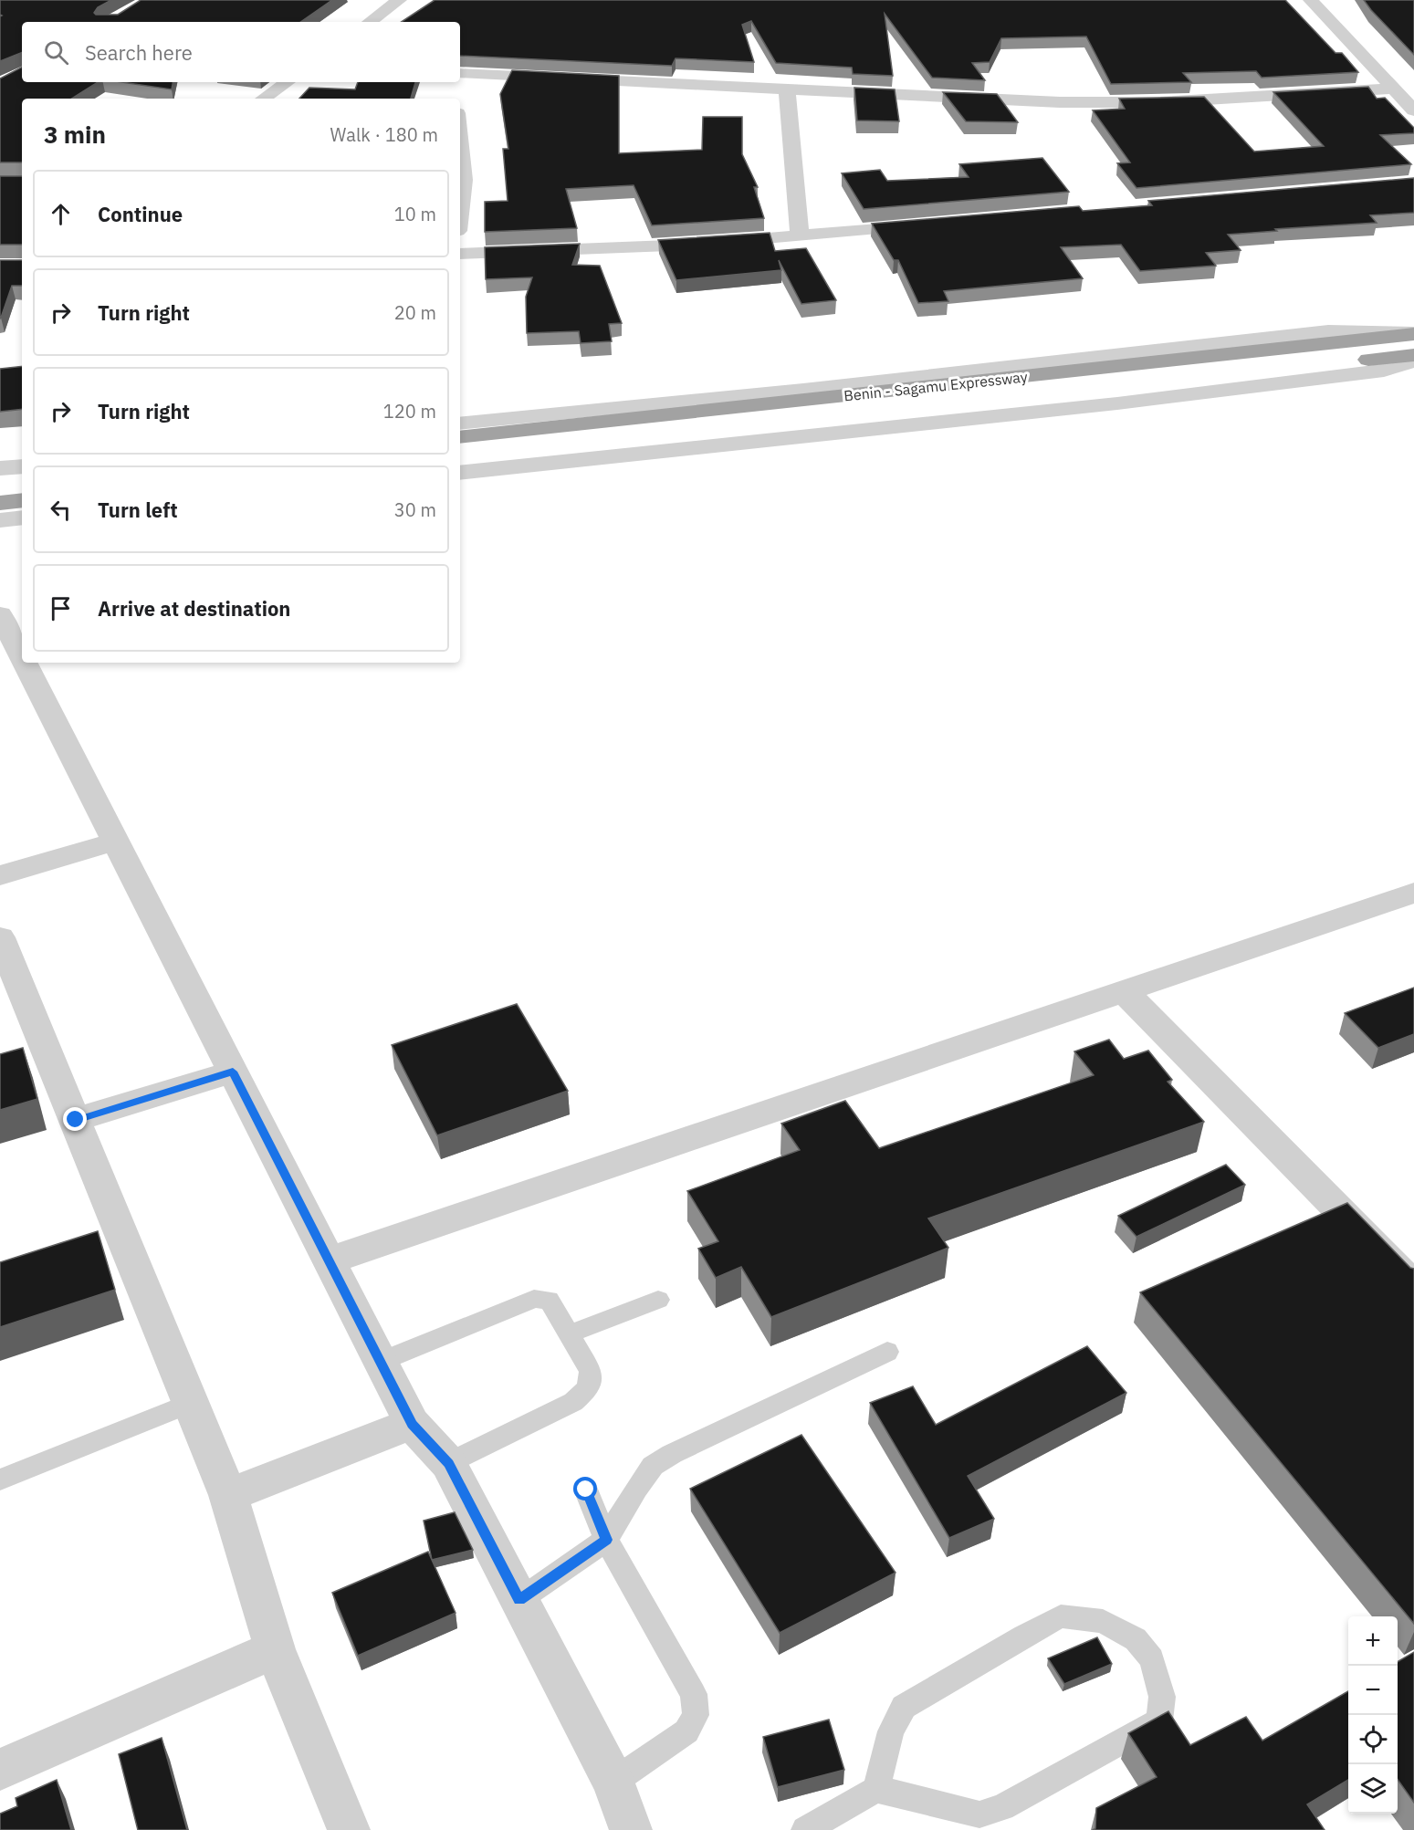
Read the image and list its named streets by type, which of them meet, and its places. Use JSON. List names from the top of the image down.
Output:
{
  "streets": {
    "highway": ["Benin - Sagamu Expressway"]
  },
  "page": {
    "search": "Search here",
    "heading": ["3 min", "Walk · 180 m"],
    "list": [
      ["Continue", "10 m"],
      ["Turn right", "20 m"],
      ["Turn right", "120 m"],
      ["Turn left", "30 m"],
      "Arrive at destination"
    ],
    "map_buttons": ["+", "−"]
  }
}
